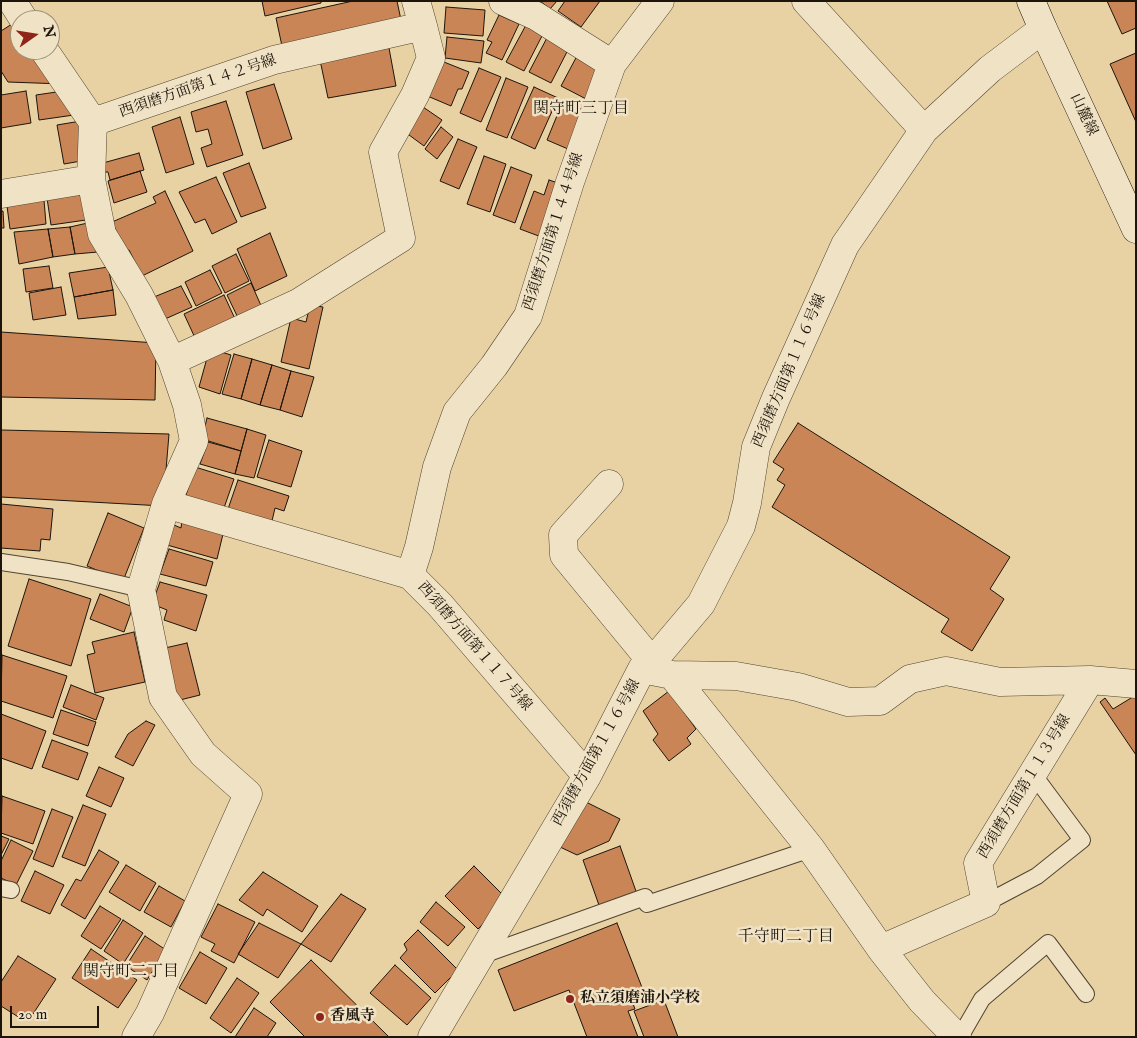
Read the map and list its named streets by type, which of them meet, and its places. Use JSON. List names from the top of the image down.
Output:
{
  "streets": {
    "street": [
      "西須磨方面第１４２号線",
      "山麓線",
      "西須磨方面第１４４号線",
      "西須磨方面第１１６号線",
      "西須磨方面第１１７号線",
      "西須磨方面第１１３号線"
    ]
  },
  "crossings": [
    ["山麓線", "西須磨方面第１１６号線"],
    ["西須磨方面第１４４号線", "西須磨方面第１１７号線"],
    ["西須磨方面第１１６号線", "西須磨方面第１１７号線"]
  ],
  "districts": ["関守町三丁目", "千守町二丁目", "関守町二丁目"],
  "places": ["私立須磨浦小学校", "香風寺"],
  "scale_bar": "20 m",
  "north": "right"
}
